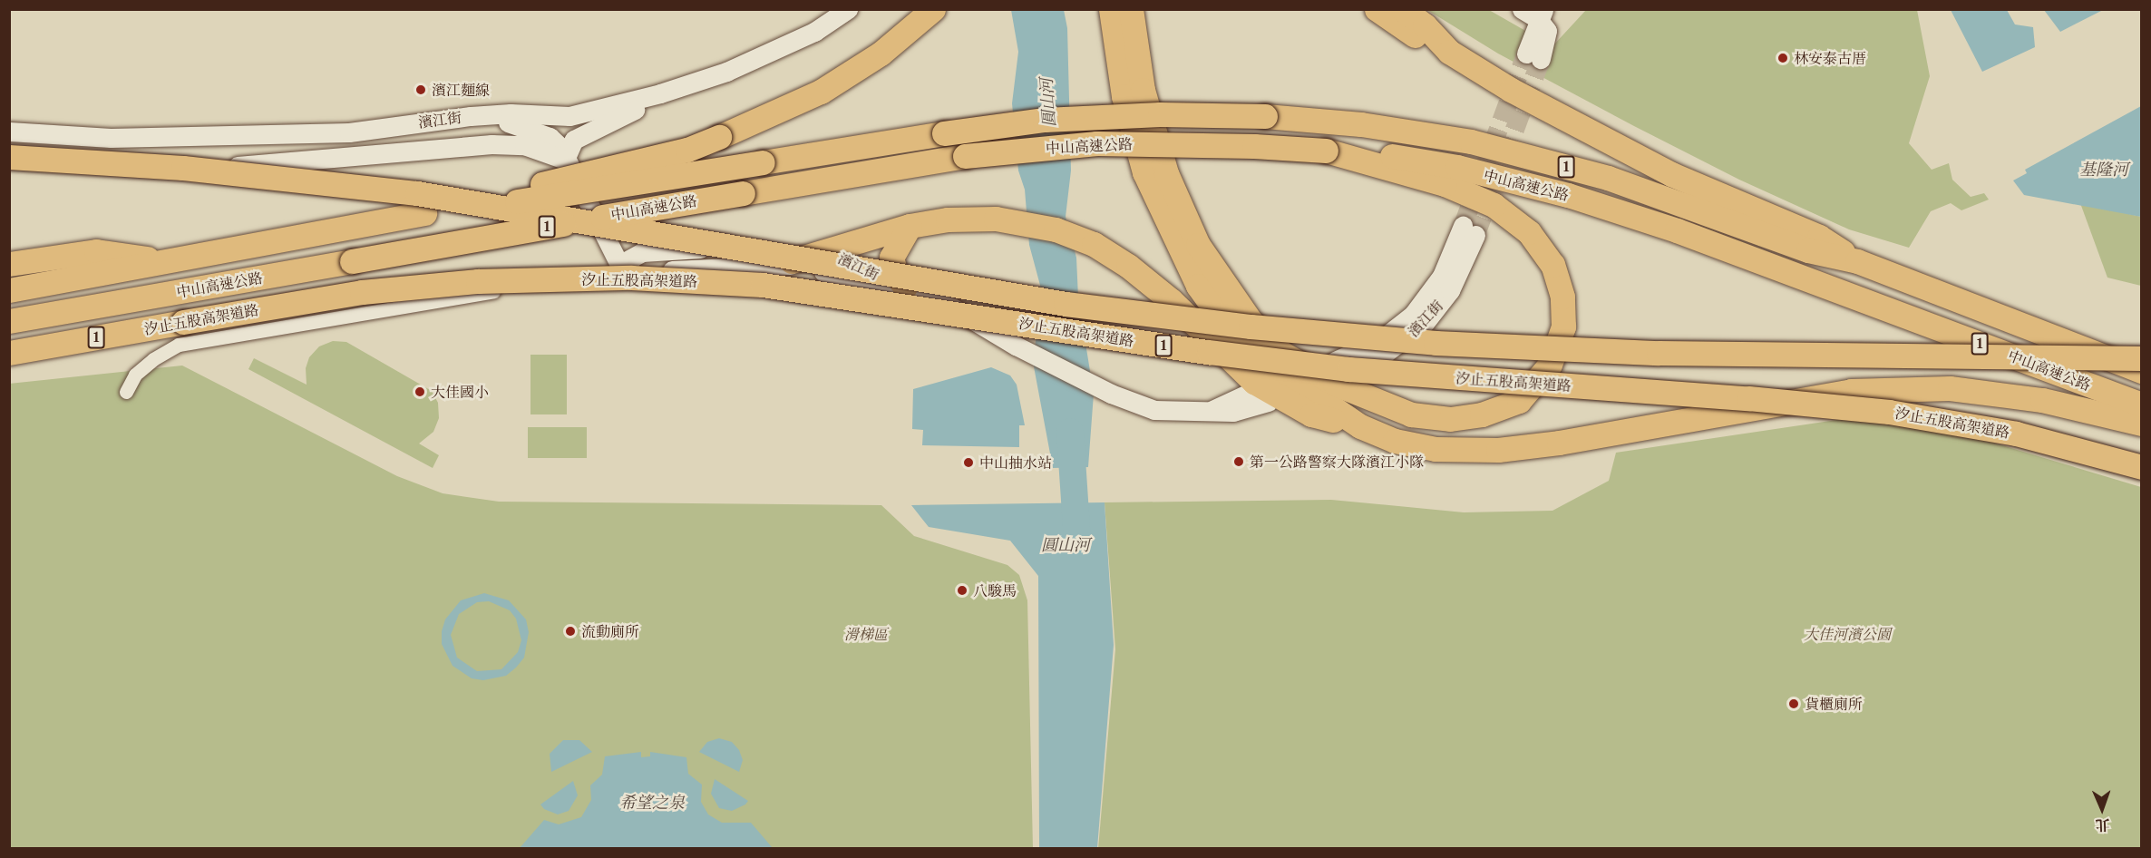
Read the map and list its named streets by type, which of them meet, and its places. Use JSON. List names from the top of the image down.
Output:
{
  "streets": {
    "highway": ["中山高速公路", "1", "汐止五股高架道路"],
    "main road": ["濱江街"]
  },
  "water": ["圓山河", "基隆河", "希望之泉"],
  "parks": ["滑梯區", "大佳河濱公園"],
  "places": [
    "林安泰古厝",
    "濱江麵線",
    "大佳國小",
    "第一公路警察大隊濱江小隊",
    "中山抽水站",
    "八駿馬",
    "流動廁所",
    "貨櫃廁所"
  ],
  "north": "bottom"
}
